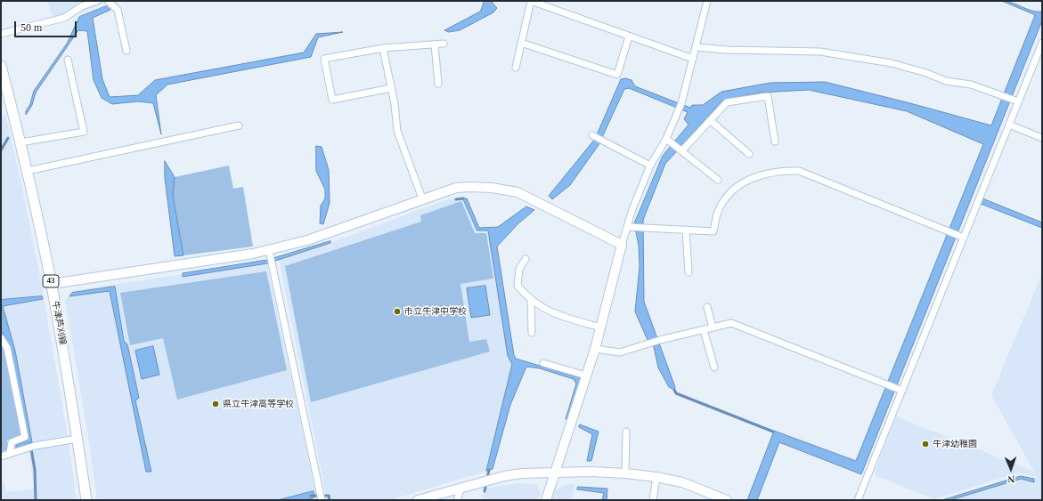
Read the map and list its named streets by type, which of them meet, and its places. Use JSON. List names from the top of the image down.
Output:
{
  "streets": {
    "main road": ["43", "牛津芦刈線"]
  },
  "places": ["市立牛津中学校", "県立牛津高等学校", "牛津幼稚園"],
  "scale_bar": "50 m",
  "north": "bottom"
}
